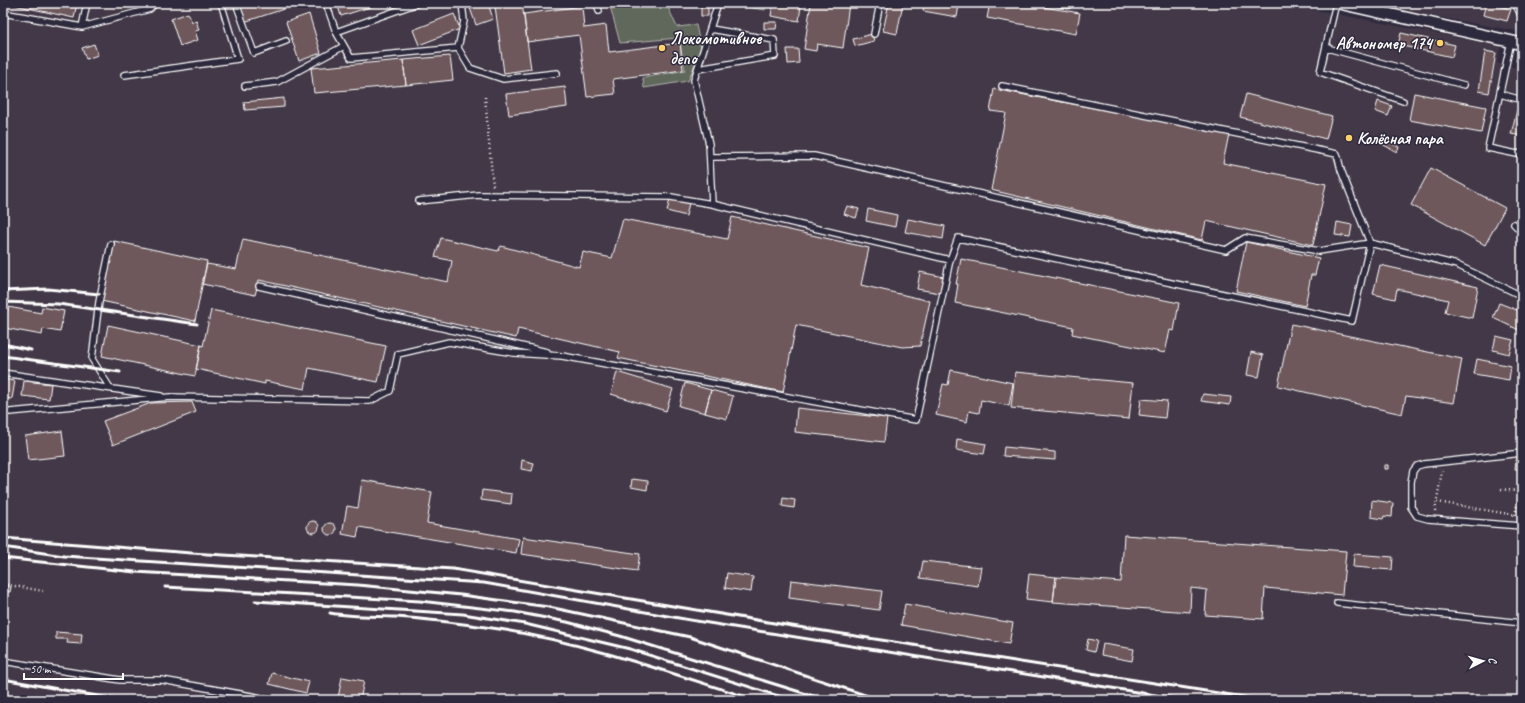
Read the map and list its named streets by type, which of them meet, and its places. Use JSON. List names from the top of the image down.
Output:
{
  "places": ["Автономер 174", "Локомотивное депо", "Колёсная пара"],
  "scale_bar": "50 m",
  "north": "right"
}
